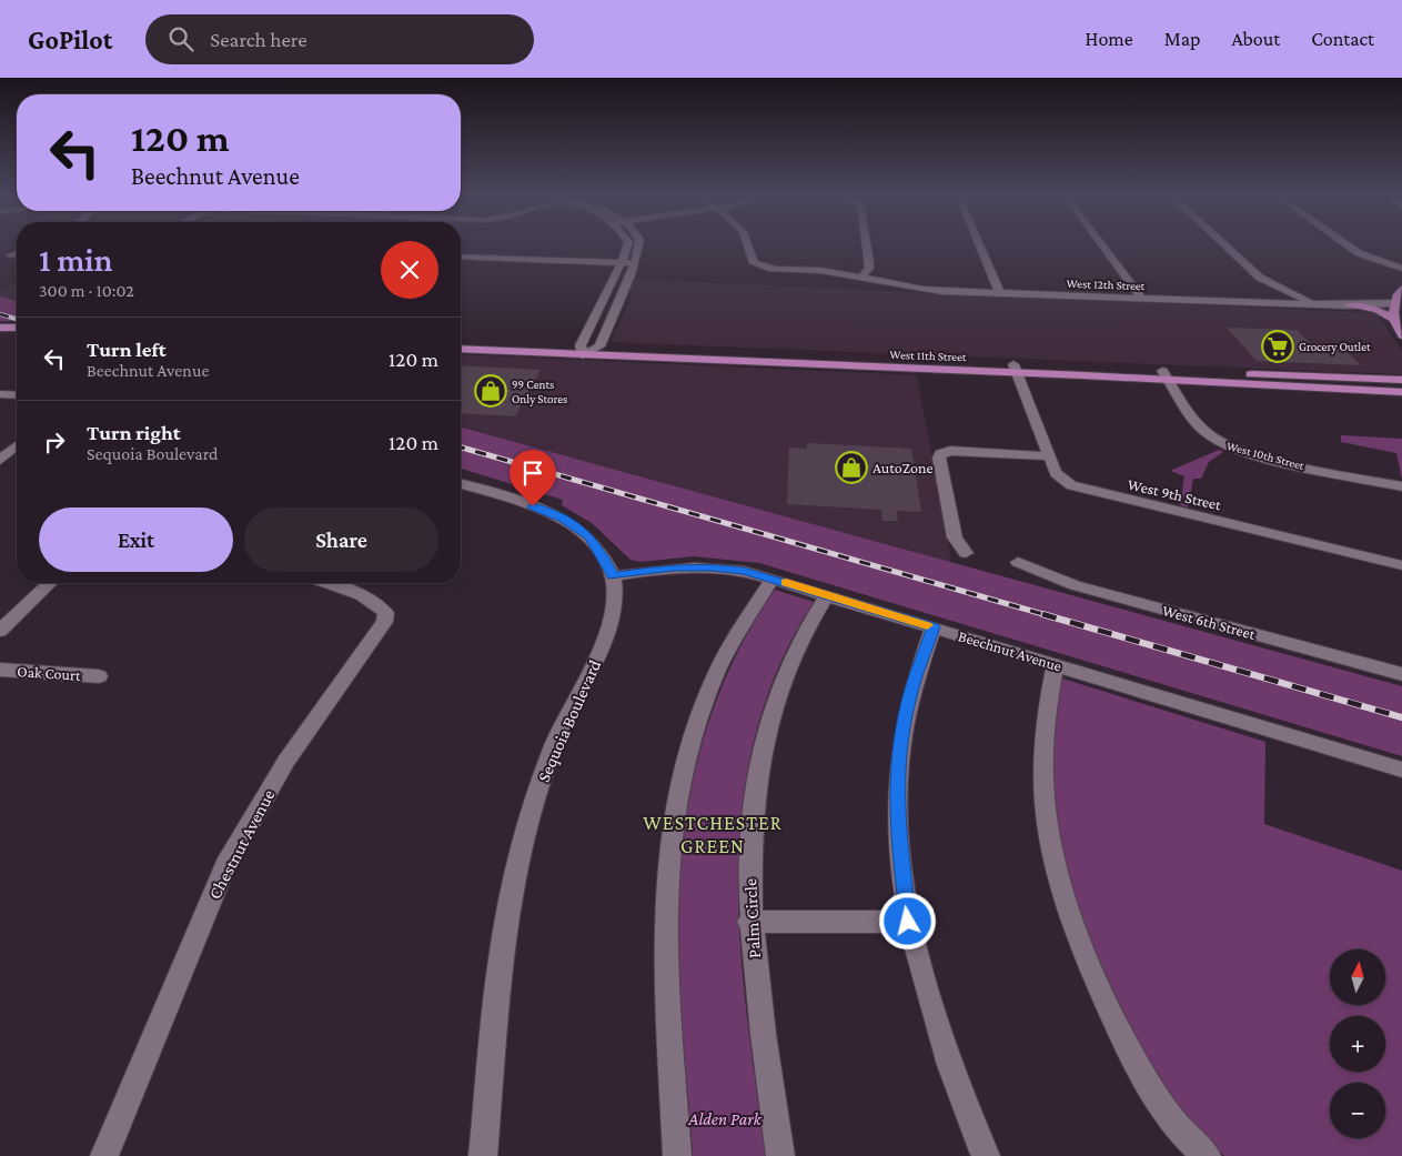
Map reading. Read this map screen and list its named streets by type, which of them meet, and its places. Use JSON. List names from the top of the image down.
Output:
{
  "streets": {
    "main road": ["West 11th Street"],
    "street": [
      "West 12th Street",
      "West 10th Street",
      "West 9th Street",
      "West 6th Street",
      "Beechnut Avenue",
      "Oak Court",
      "Sequoia Boulevard",
      "Chestnut Avenue",
      "Palm Circle"
    ]
  },
  "crossings": [
    ["West 11th Street", "West 10th Street"],
    ["West 11th Street", "West 9th Street"],
    ["Beechnut Avenue", "Sequoia Boulevard"],
    ["Beechnut Avenue", "Palm Circle"]
  ],
  "districts": ["WESTCHESTER GREEN"],
  "parks": ["Alden Park"],
  "places": {
    "supermarket": ["Grocery Outlet"],
    "shop": ["99 Cents Only Stores", "AutoZone"]
  },
  "north": "top",
  "page": {
    "header": "GoPilot",
    "search": "Search here",
    "nav": [
      "Home",
      "Map",
      "About",
      "Contact"
    ],
    "turn": ["120 m", "Beechnut Avenue"],
    "heading": ["1 min", "300 m · 10:02"],
    "list": [
      {
        "name": "Turn left",
        "note": "Beechnut Avenue",
        "value": "120 m"
      },
      {
        "name": "Turn right",
        "note": "Sequoia Boulevard",
        "value": "120 m"
      }
    ],
    "buttons": ["Exit", "Share"],
    "map_buttons": ["+", "−"]
  }
}
